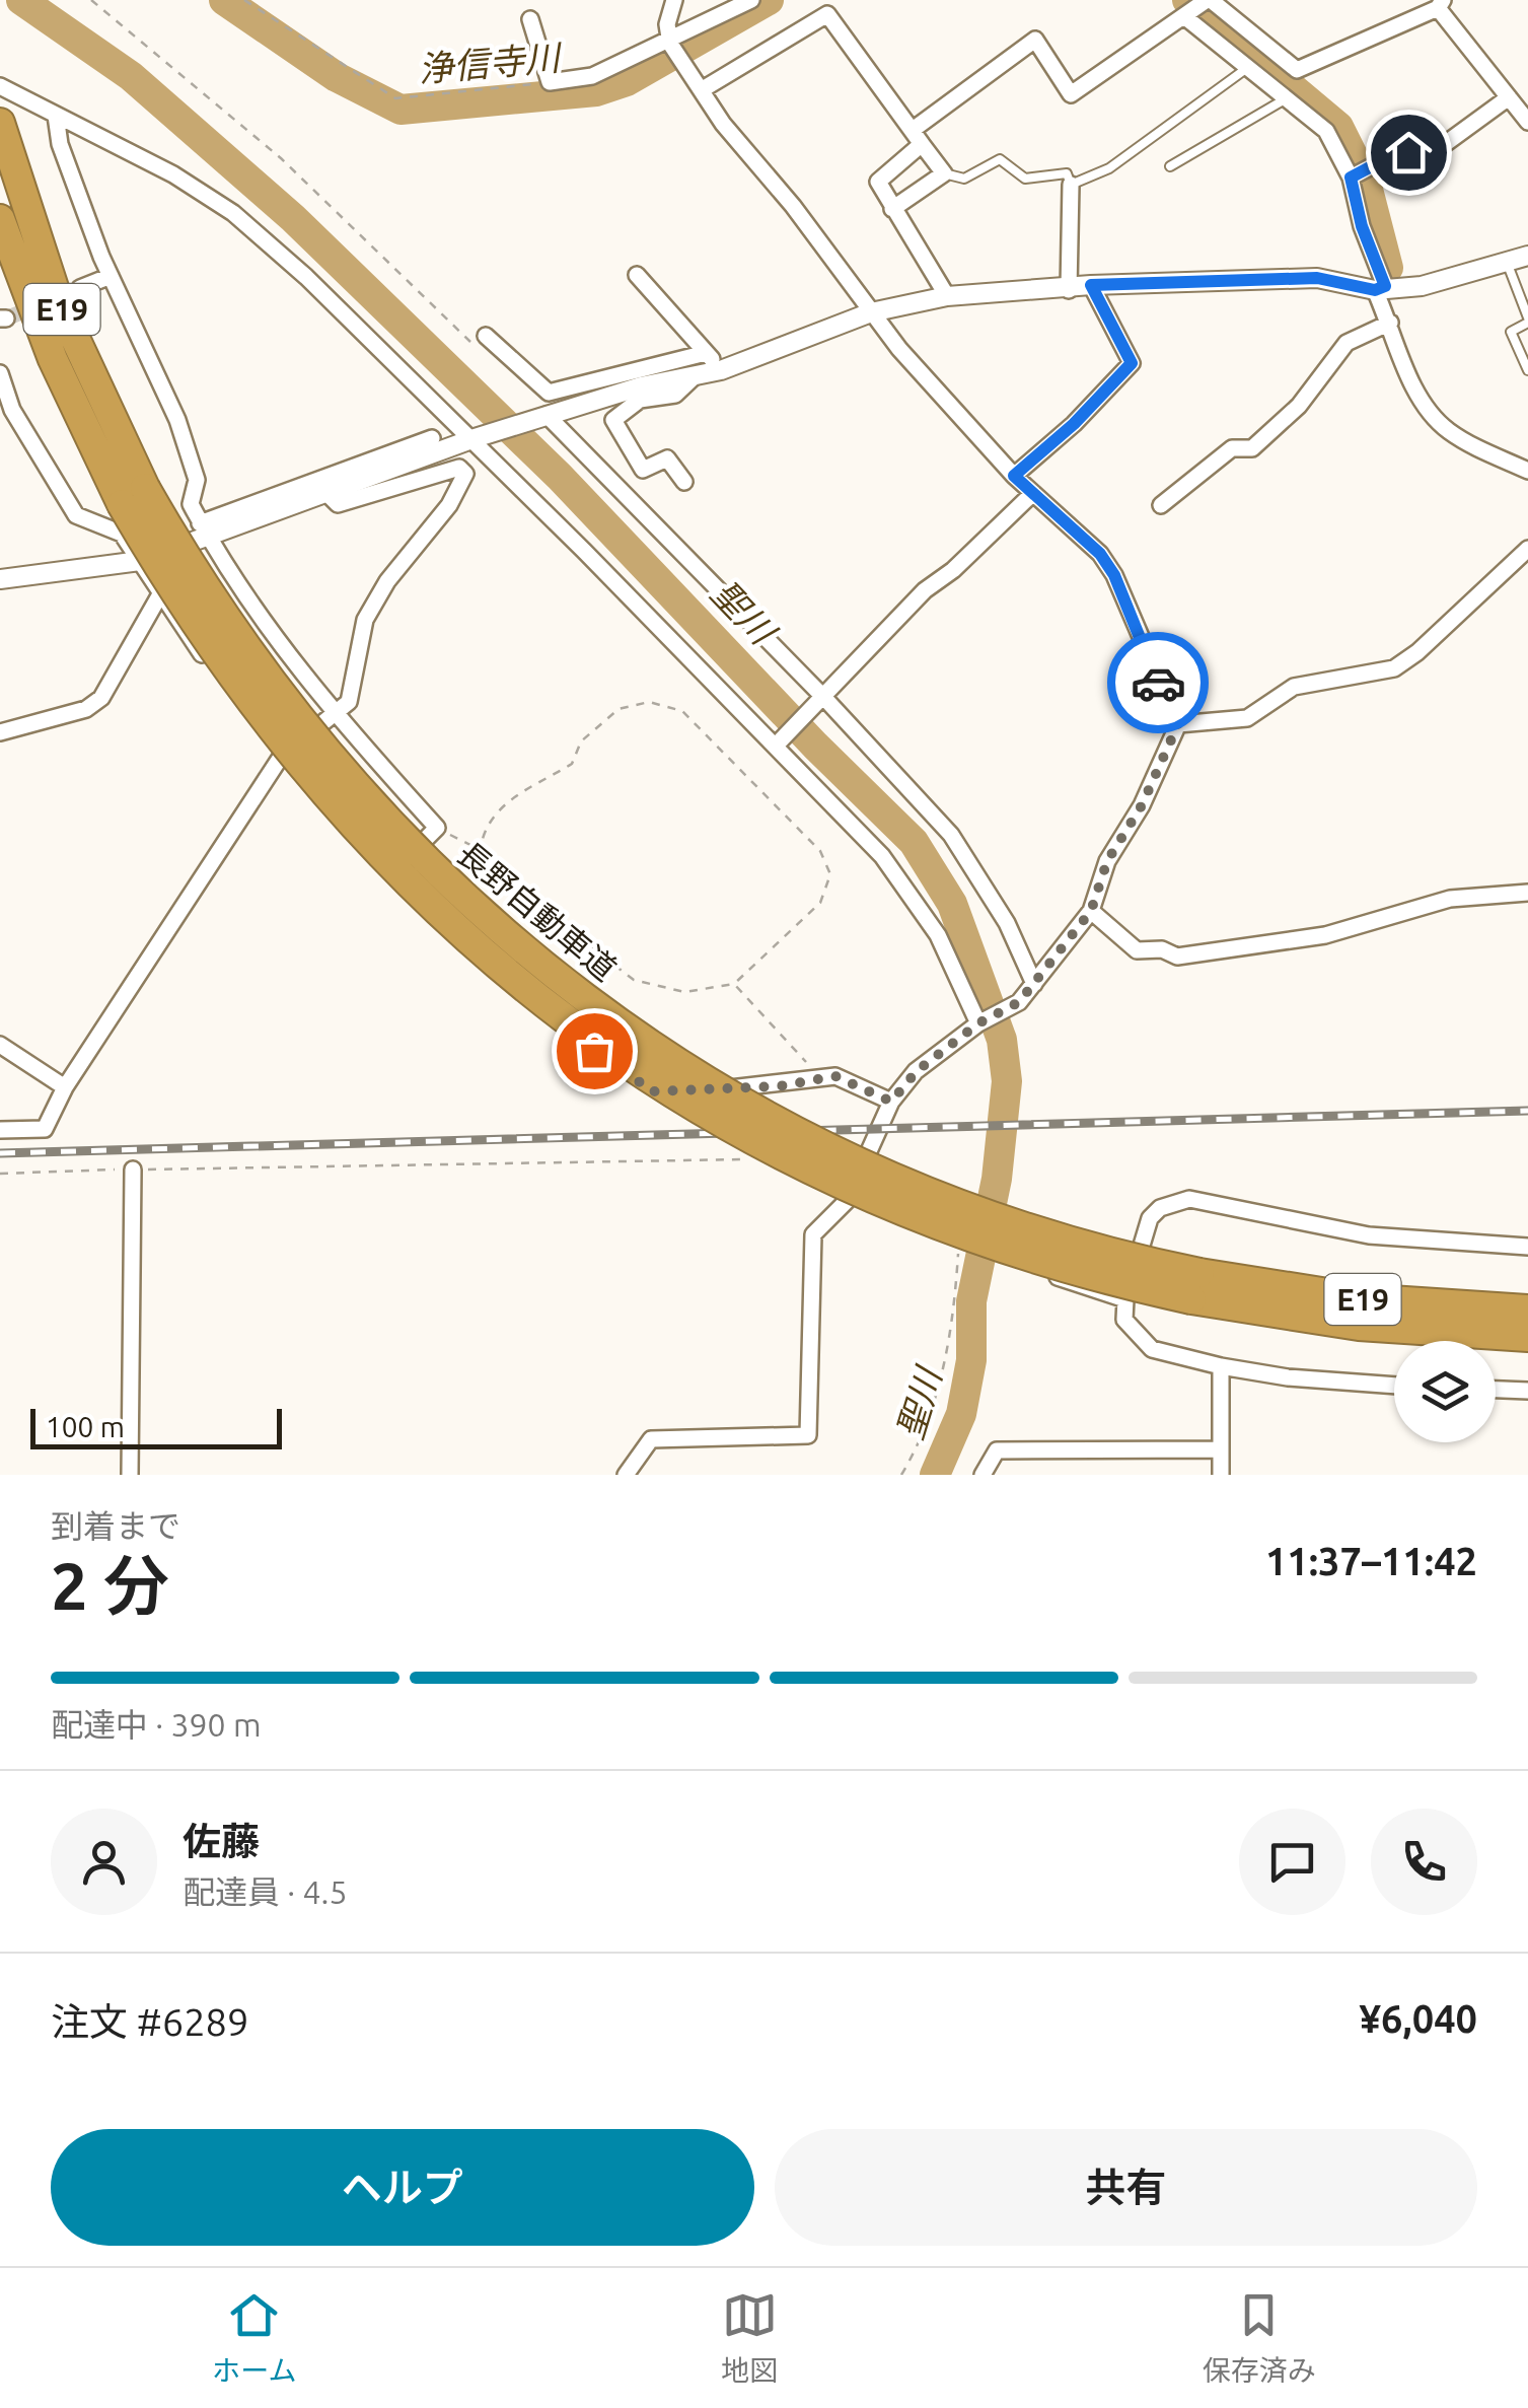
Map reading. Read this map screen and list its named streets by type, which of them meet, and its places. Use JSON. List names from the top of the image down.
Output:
{
  "streets": {
    "highway": ["E19", "長野自動車道"]
  },
  "water": ["浄信寺川", "聖川"],
  "scale_bar": "100 m",
  "page": {
    "scale": "100 m",
    "heading": ["2 分", "到着まで", "11:37–11:42"],
    "panel": [
      "佐藤",
      "配達員 · 4.5",
      "注文 #6289",
      "¥6,040"
    ],
    "bar": "配達中 · 390 m",
    "buttons": ["ヘルプ", "共有"],
    "tabs": ["ホーム", "地図", "保存済み"]
  }
}
